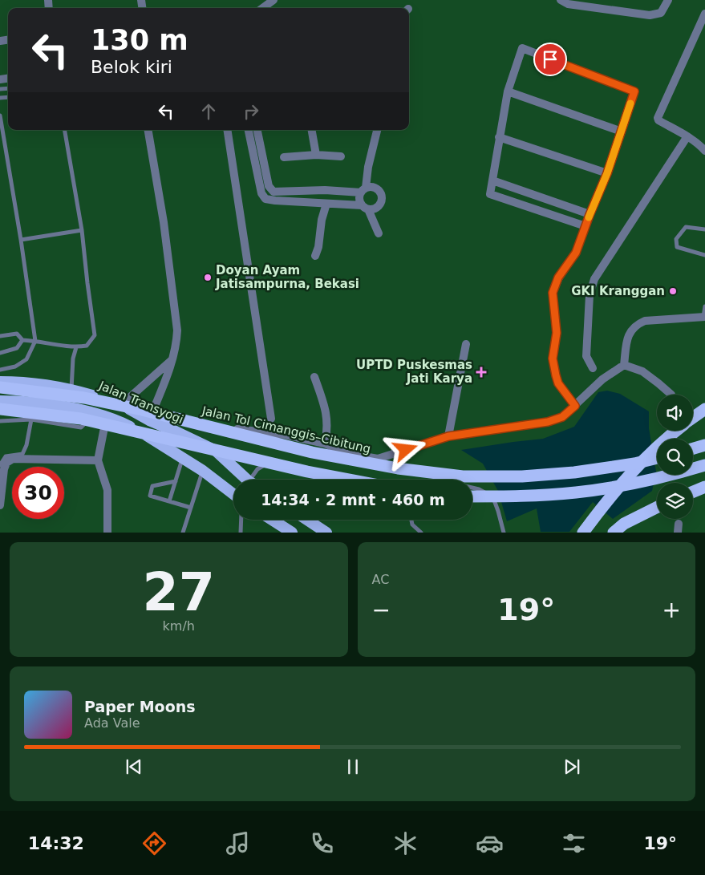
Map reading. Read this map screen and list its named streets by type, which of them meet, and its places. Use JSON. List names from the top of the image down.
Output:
{
  "streets": {
    "highway": ["Jalan Transyogi", "Jalan Tol Cimanggis–Cibitung"]
  },
  "places": {
    "other": ["Doyan Ayam Jatisampurna, Bekasi", "GKI Kranggan"],
    "health": ["UPTD Puskesmas Jati Karya"]
  },
  "page": {
    "turn": ["130 m", "Belok kiri"],
    "limit": "30",
    "trip": "14:34 · 2 mnt · 460 m",
    "tile": [
      ["27", "km/h"],
      "AC"
    ],
    "heat": ["−", "19°", "+"],
    "song": ["Paper Moons", "Ada Vale"],
    "tabs": ["14:32", "19°"]
  }
}
